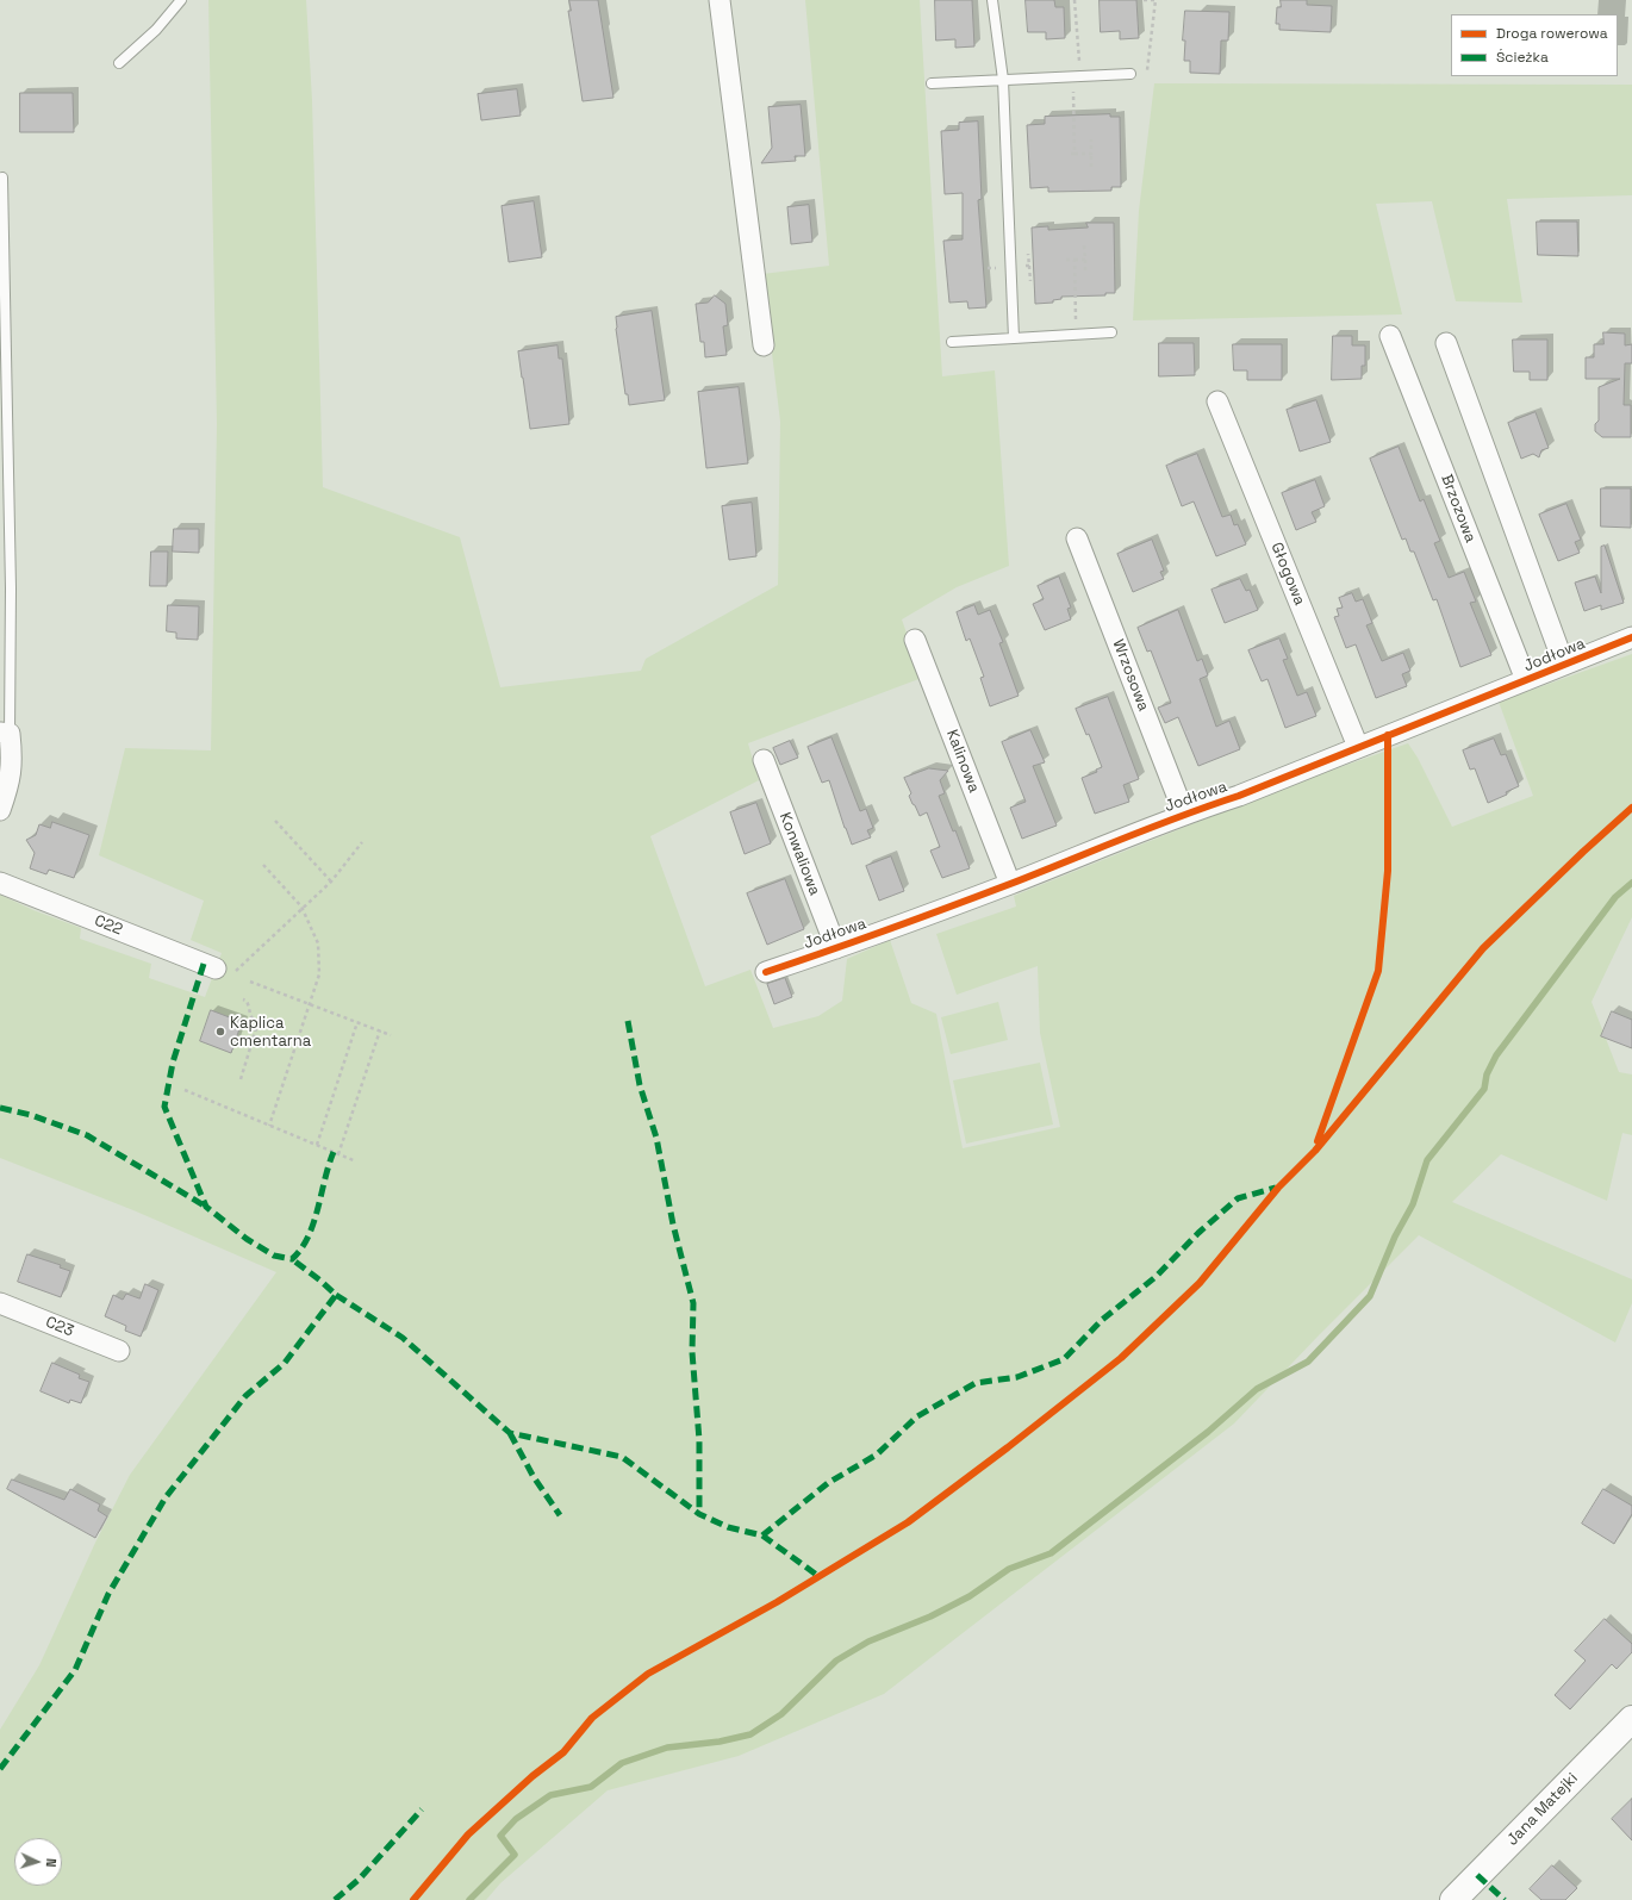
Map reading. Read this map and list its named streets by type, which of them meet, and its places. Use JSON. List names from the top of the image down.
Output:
{
  "streets": {
    "street": [
      "Brzozowa",
      "Głogowa",
      "Jodłowa",
      "Wrzosowa",
      "Kalinowa",
      "Konwaliowa",
      "C22",
      "C23",
      "Jana Matejki"
    ]
  },
  "crossings": [
    ["Brzozowa", "Jodłowa"],
    ["Głogowa", "Jodłowa"],
    ["Jodłowa", "Wrzosowa"],
    ["Jodłowa", "Kalinowa"],
    ["Jodłowa", "Konwaliowa"]
  ],
  "places": ["Kaplica cmentarna"],
  "legend": ["Droga rowerowa", "Ścieżka"],
  "north": "right"
}
